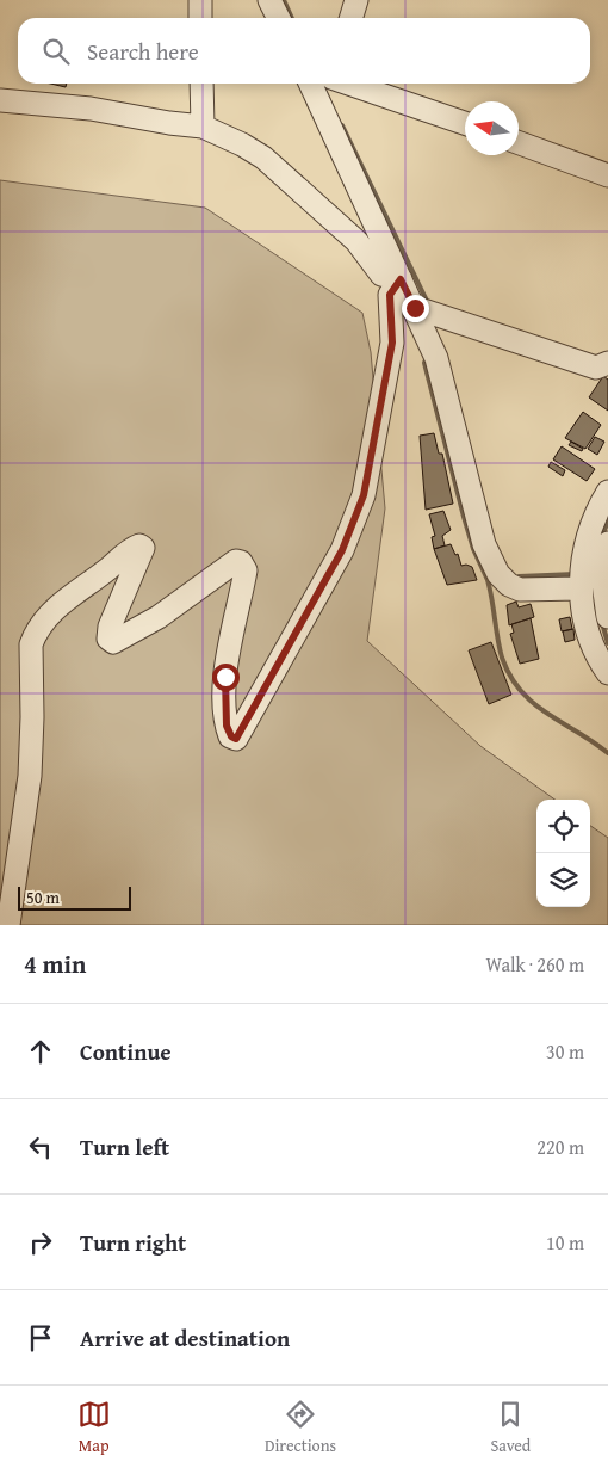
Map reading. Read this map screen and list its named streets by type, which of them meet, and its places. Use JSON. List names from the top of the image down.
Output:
{
  "scale_bar": "50 m",
  "north": "left",
  "page": {
    "search": "Search here",
    "scale": "50 m",
    "heading": ["4 min", "Walk · 260 m"],
    "list": [
      ["Continue", "30 m"],
      ["Turn left", "220 m"],
      ["Turn right", "10 m"],
      "Arrive at destination"
    ],
    "nav": ["Map", "Directions", "Saved"]
  }
}
